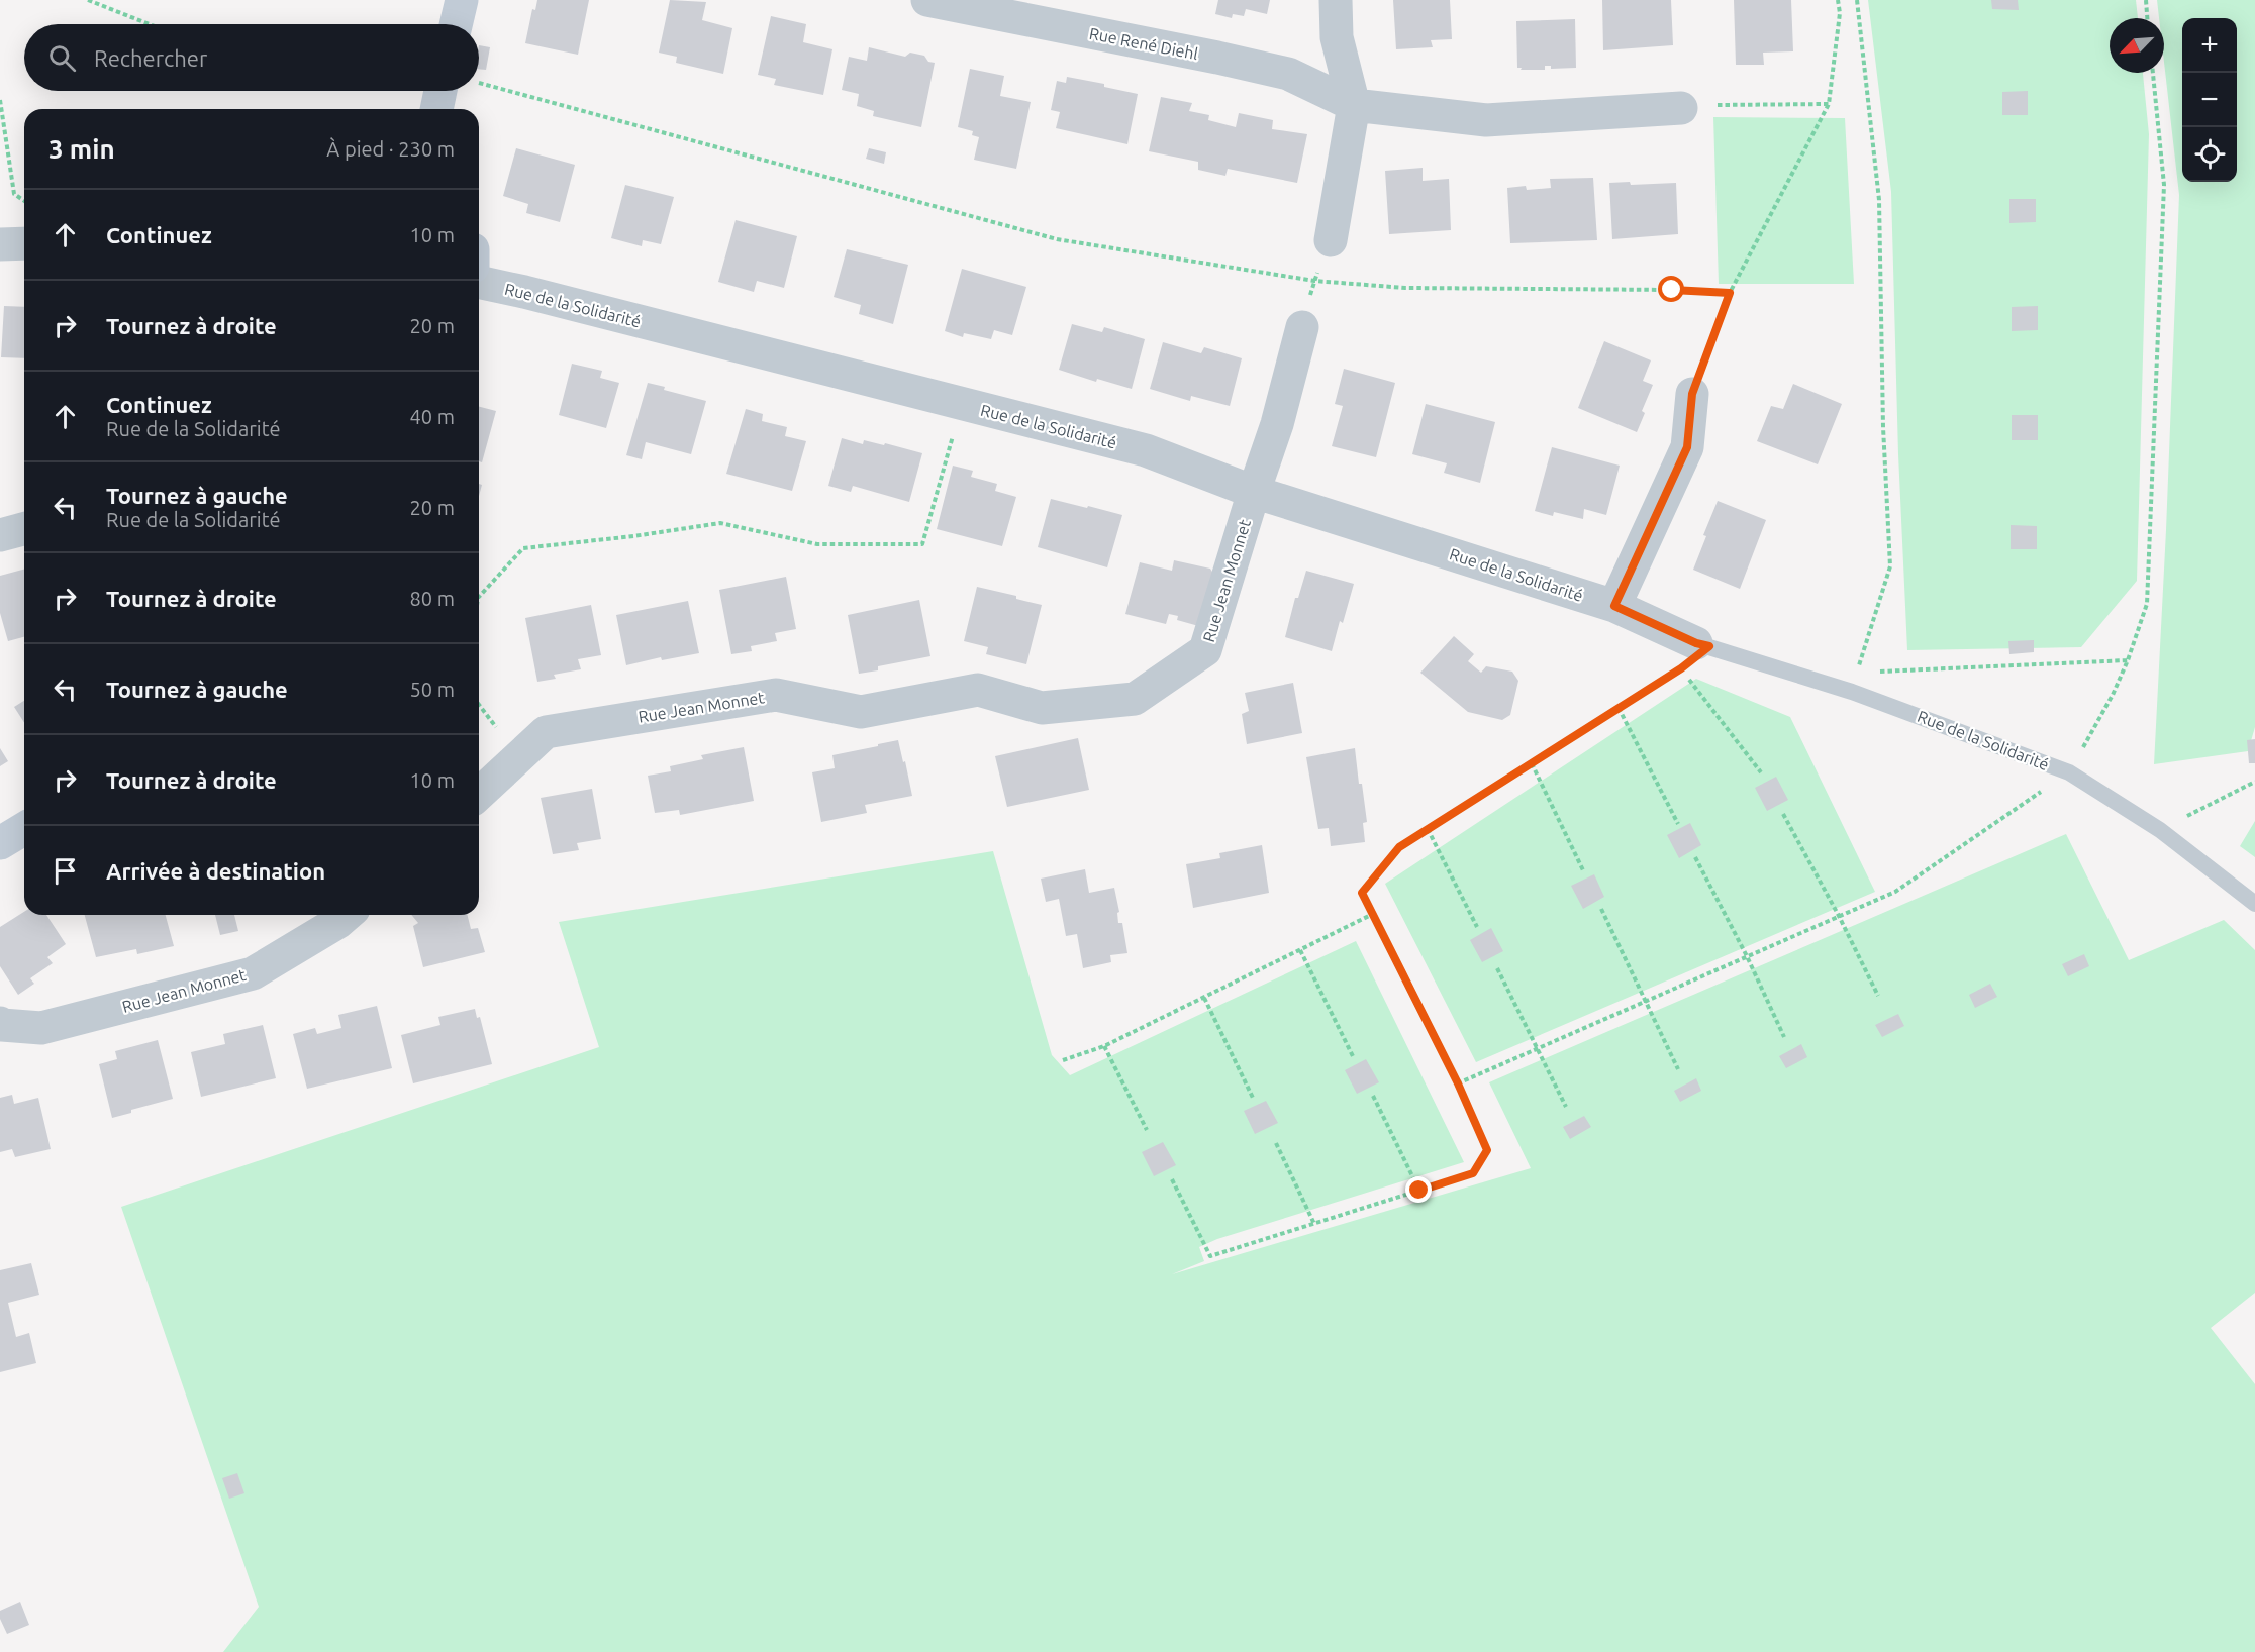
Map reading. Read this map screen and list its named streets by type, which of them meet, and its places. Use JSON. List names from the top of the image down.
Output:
{
  "streets": {
    "street": ["Rue René Diehl", "Rue de la Solidarité", "Rue Jean Monnet"]
  },
  "crossings": [
    ["Rue de la Solidarité", "Rue Jean Monnet"]
  ],
  "north": "bottom left",
  "page": {
    "map_buttons": ["+", "−"],
    "search": "Rechercher",
    "heading": ["3 min", "À pied · 230 m"],
    "list": [
      ["Continuez", "10 m"],
      ["Tournez à droite", "20 m"],
      ["Continuez", "Rue de la Solidarité", "40 m"],
      ["Tournez à gauche", "Rue de la Solidarité", "20 m"],
      ["Tournez à droite", "80 m"],
      ["Tournez à gauche", "50 m"],
      ["Tournez à droite", "10 m"],
      "Arrivée à destination"
    ]
  }
}
